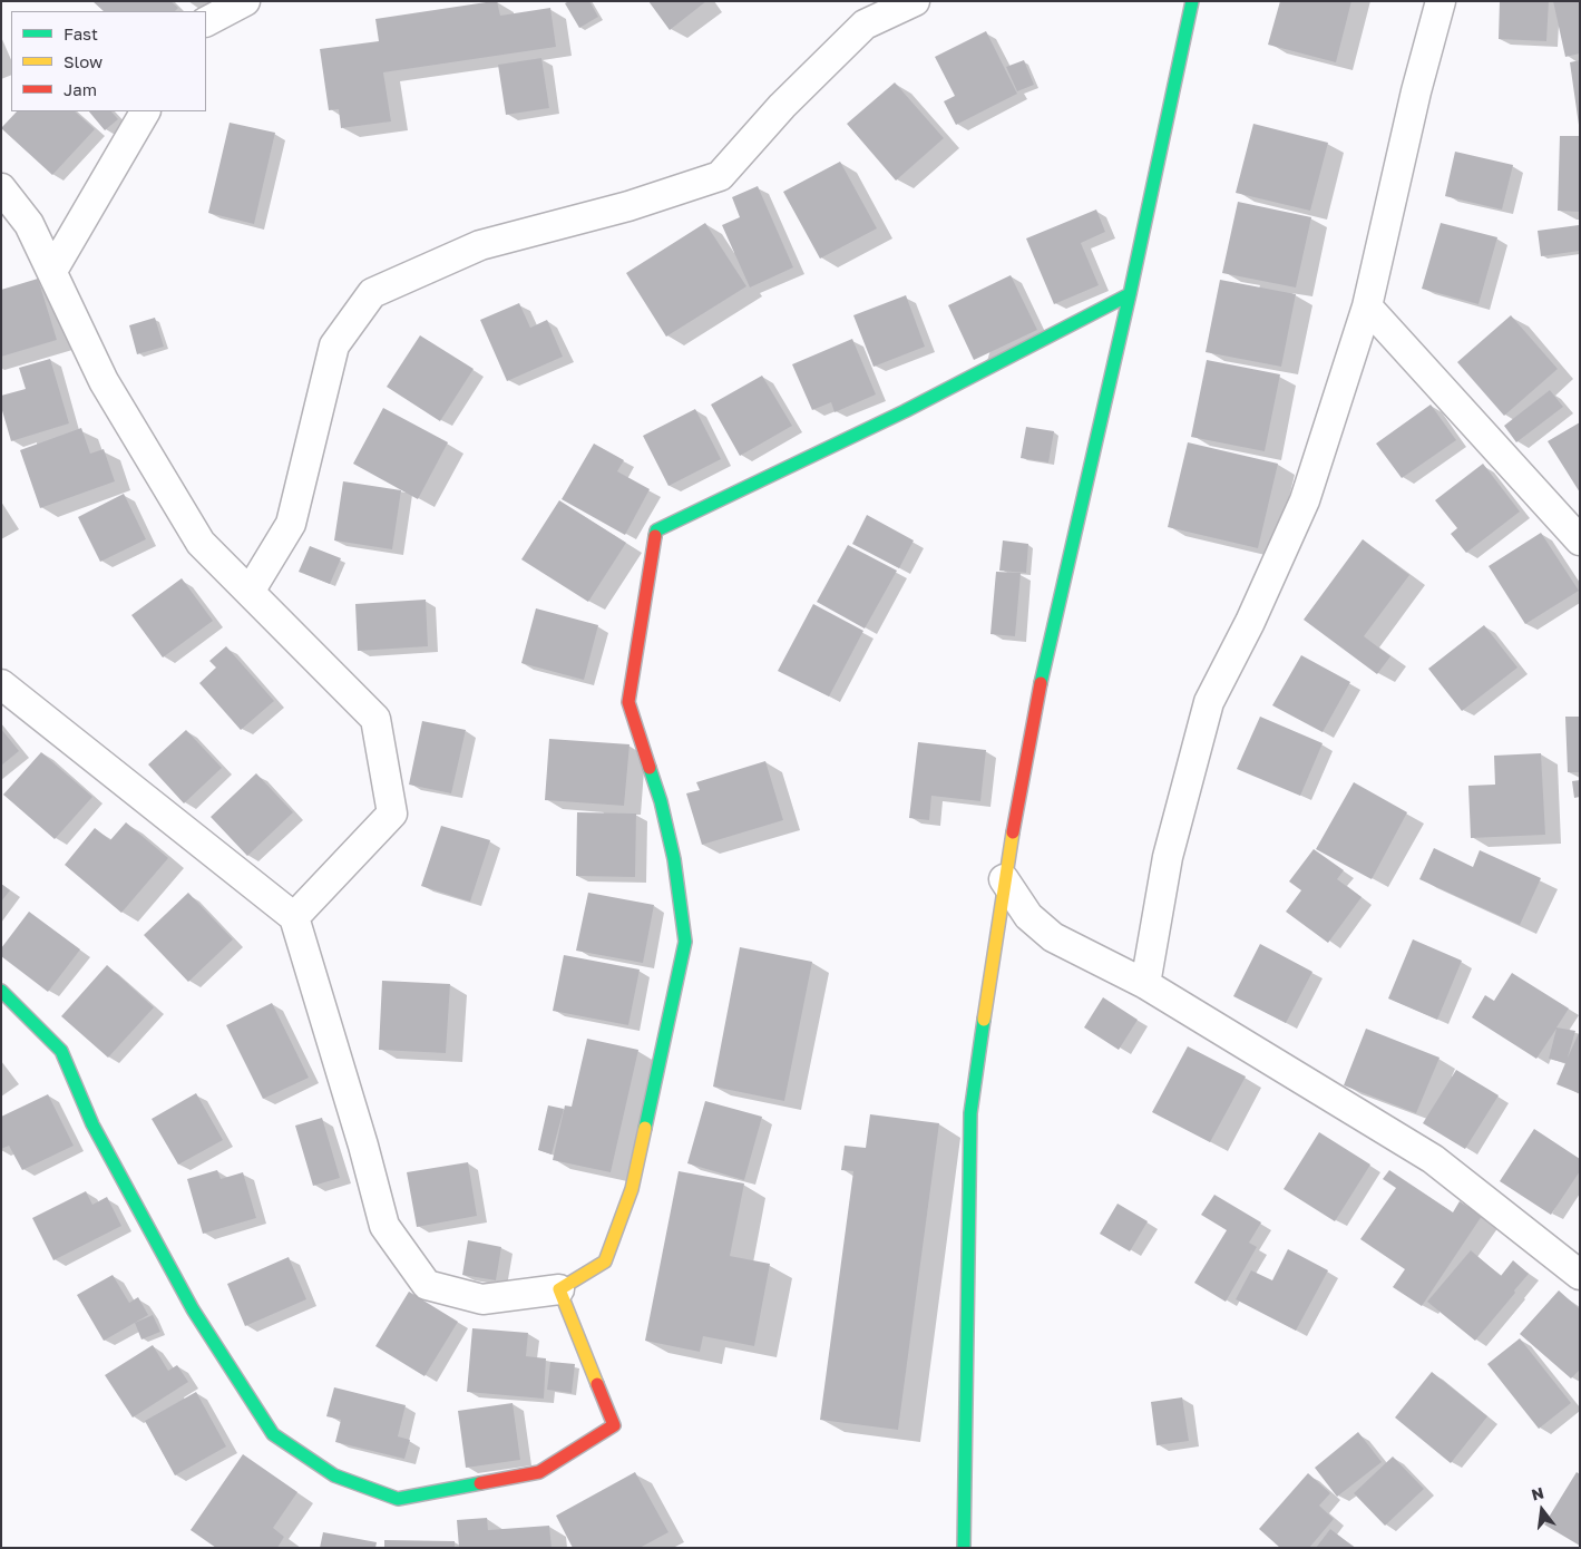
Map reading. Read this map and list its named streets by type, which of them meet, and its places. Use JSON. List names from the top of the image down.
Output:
{
  "legend": ["Fast", "Slow", "Jam"],
  "north": "top"
}
